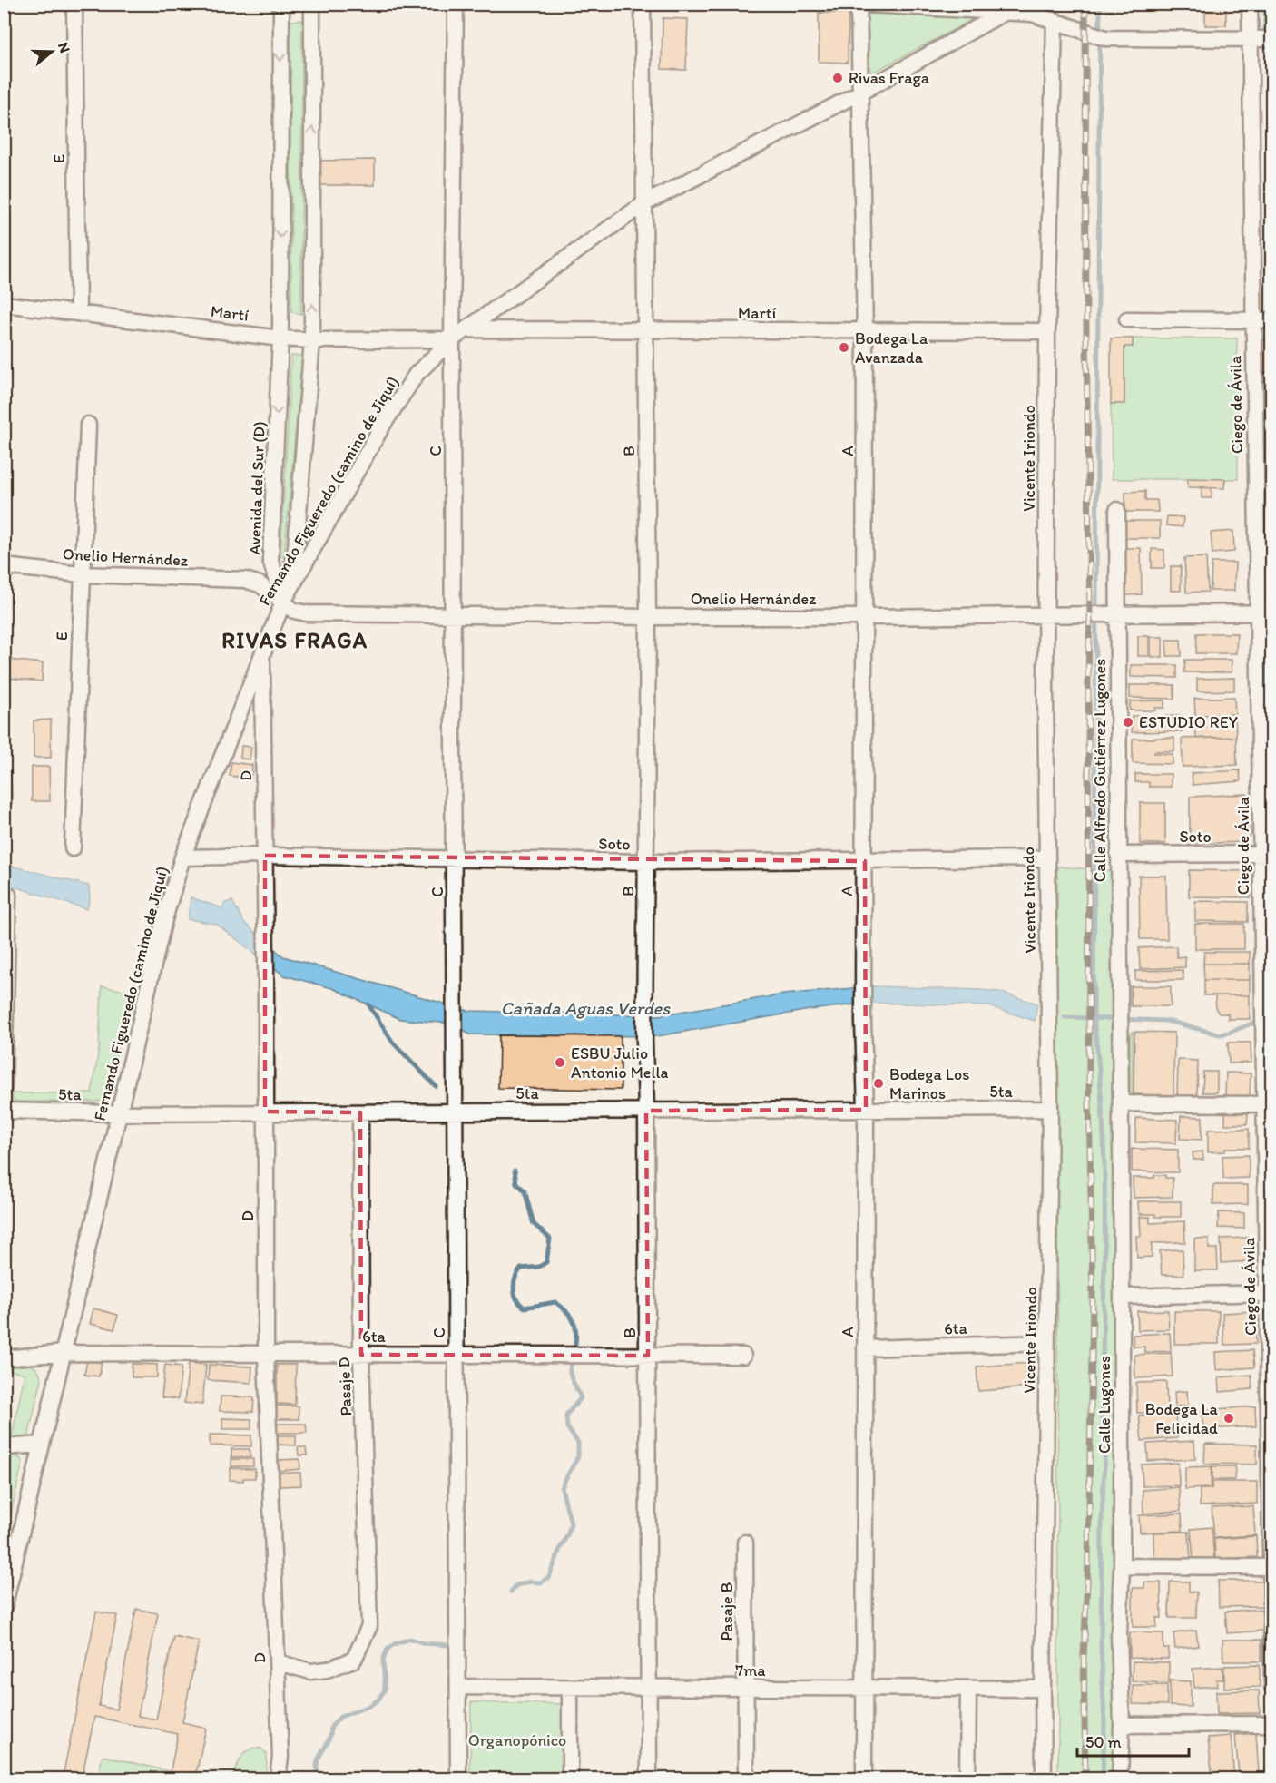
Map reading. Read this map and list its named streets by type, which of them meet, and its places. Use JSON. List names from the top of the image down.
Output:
{
  "streets": {
    "street": [
      "E",
      "Martí",
      "Ciego de Ávila",
      "C",
      "B",
      "A",
      "Vicente Iriondo",
      "Avenida del Sur (D)",
      "Fernando Figueredo (camino de Jiquí)",
      "Onelio Hernández",
      "Calle Alfredo Gutiérrez Lugones",
      "D",
      "Soto",
      "5ta",
      "6ta",
      "Pasaje D",
      "Calle Lugones",
      "Pasaje B",
      "7ma"
    ]
  },
  "crossings": [
    ["E", "Martí"],
    ["E", "Onelio Hernández"],
    ["Martí", "C"],
    ["Martí", "B"],
    ["Martí", "A"],
    ["Martí", "Vicente Iriondo"],
    ["Martí", "Avenida del Sur (D)"],
    ["Martí", "Fernando Figueredo (camino de Jiquí)"],
    ["Ciego de Ávila", "Onelio Hernández"],
    ["Ciego de Ávila", "Soto"],
    ["C", "Fernando Figueredo (camino de Jiquí)"],
    ["C", "Onelio Hernández"],
    ["C", "Soto"],
    ["C", "5ta"],
    ["C", "6ta"],
    ["C", "7ma"],
    ["B", "Fernando Figueredo (camino de Jiquí)"],
    ["B", "Onelio Hernández"],
    ["B", "Soto"],
    ["B", "5ta"],
    ["B", "6ta"],
    ["B", "7ma"],
    ["A", "Fernando Figueredo (camino de Jiquí)"],
    ["A", "Onelio Hernández"],
    ["A", "Soto"],
    ["A", "5ta"],
    ["A", "6ta"],
    ["A", "7ma"],
    ["Vicente Iriondo", "Onelio Hernández"],
    ["Vicente Iriondo", "Soto"],
    ["Vicente Iriondo", "5ta"],
    ["Vicente Iriondo", "6ta"],
    ["Vicente Iriondo", "7ma"],
    ["Avenida del Sur (D)", "Fernando Figueredo (camino de Jiquí)"],
    ["Avenida del Sur (D)", "Onelio Hernández"],
    ["Fernando Figueredo (camino de Jiquí)", "Onelio Hernández"],
    ["Fernando Figueredo (camino de Jiquí)", "D"],
    ["Fernando Figueredo (camino de Jiquí)", "Soto"],
    ["Fernando Figueredo (camino de Jiquí)", "5ta"],
    ["Fernando Figueredo (camino de Jiquí)", "6ta"],
    ["Onelio Hernández", "Calle Alfredo Gutiérrez Lugones"],
    ["Calle Alfredo Gutiérrez Lugones", "Soto"],
    ["Calle Alfredo Gutiérrez Lugones", "Calle Lugones"],
    ["D", "Soto"],
    ["D", "5ta"],
    ["D", "6ta"],
    ["D", "Pasaje D"],
    ["5ta", "Pasaje D"],
    ["6ta", "Pasaje D"],
    ["Pasaje B", "7ma"]
  ],
  "districts": ["RIVAS FRAGA"],
  "water": ["Cañada Aguas Verdes"],
  "parks": ["Organopónico"],
  "places": [
    "Rivas Fraga",
    "Bodega La Avanzada",
    "ESTUDIO REY",
    "ESBU Julio Antonio Mella",
    "Bodega Los Marinos",
    "Bodega La Felicidad"
  ],
  "scale_bar": "50 m",
  "north": "right"
}
